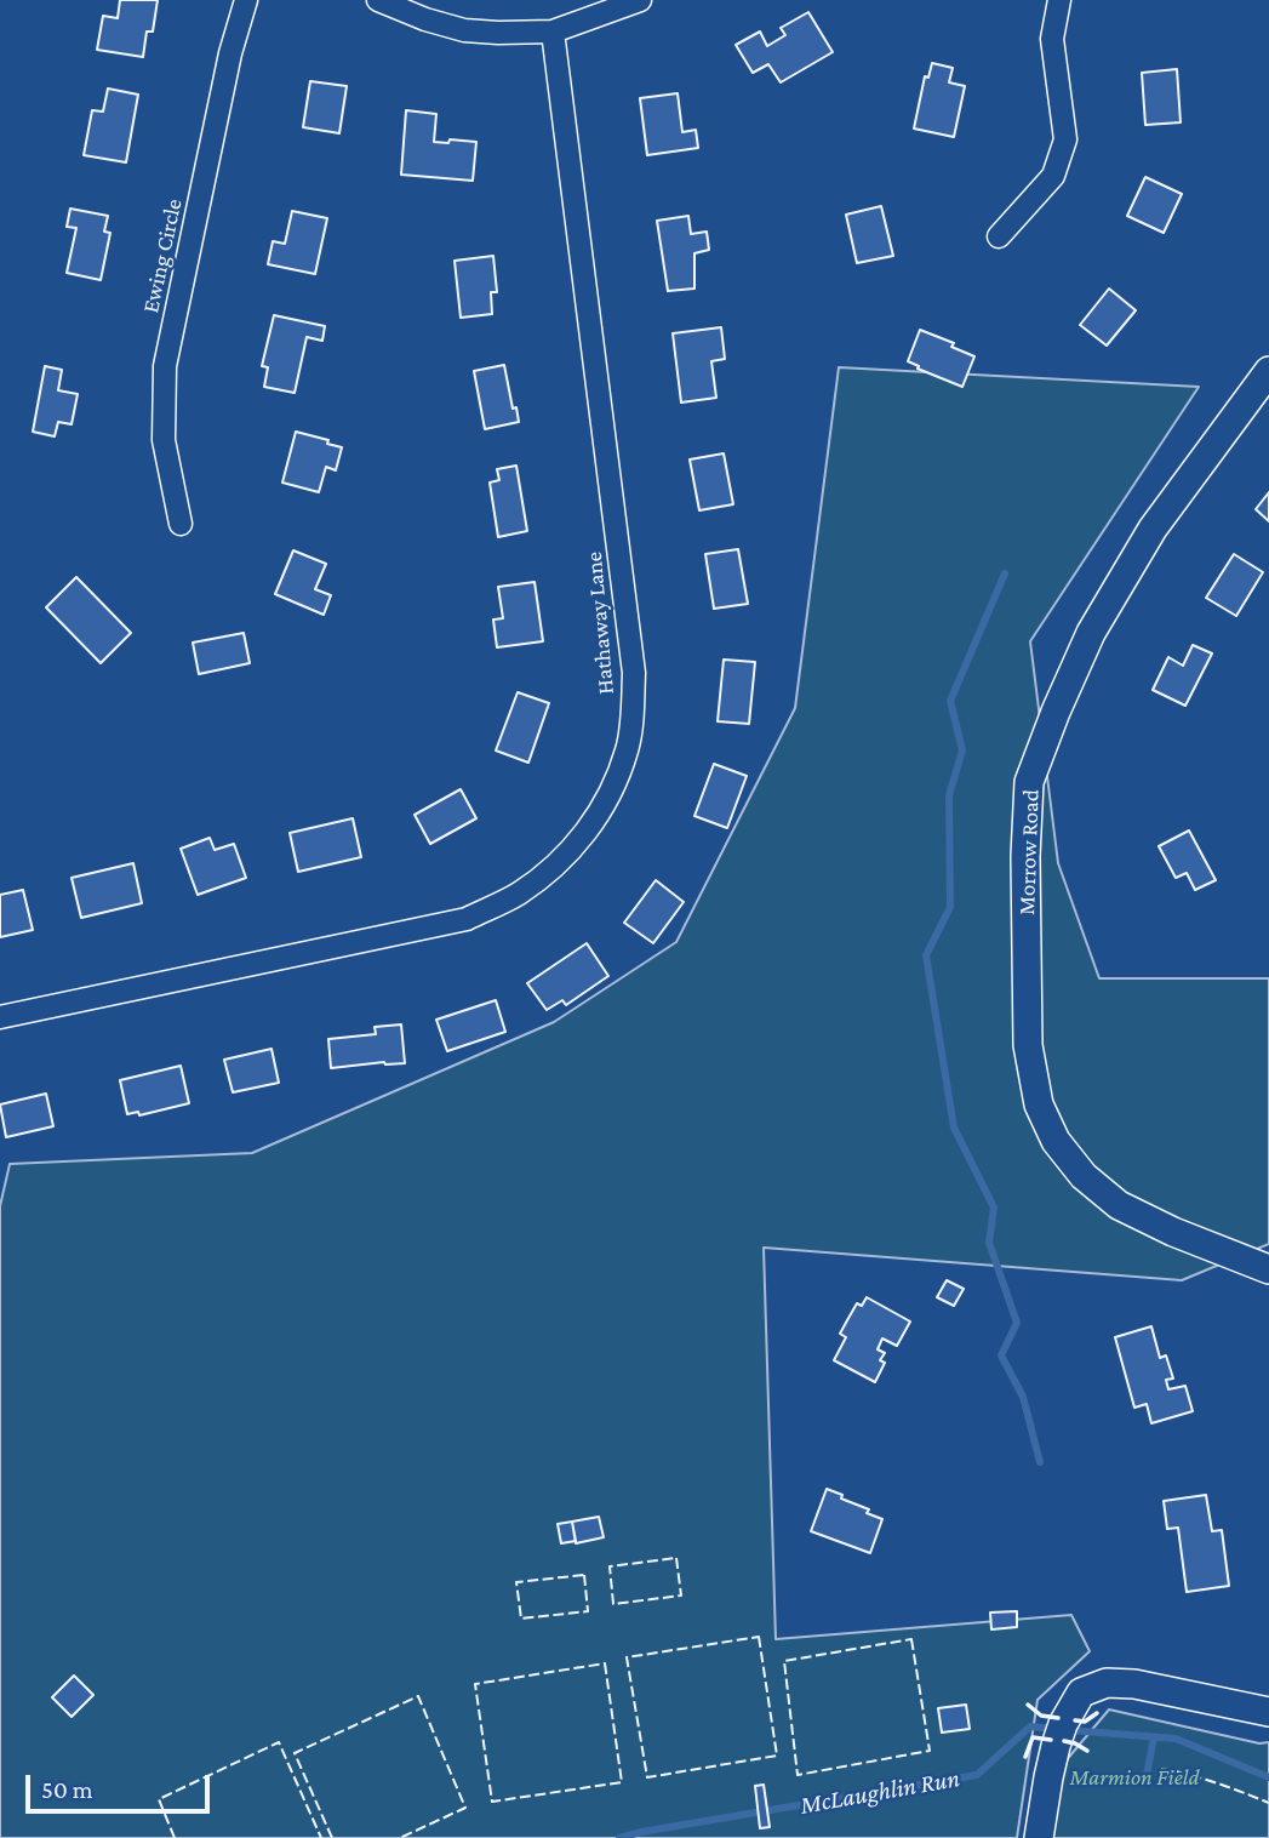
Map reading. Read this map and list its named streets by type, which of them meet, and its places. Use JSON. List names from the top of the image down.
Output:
{
  "streets": {
    "street": ["Ewing Circle", "Hathaway Lane", "Morrow Road"]
  },
  "water": ["McLaughlin Run"],
  "parks": ["Marmion Field"],
  "scale_bar": "50 m"
}
